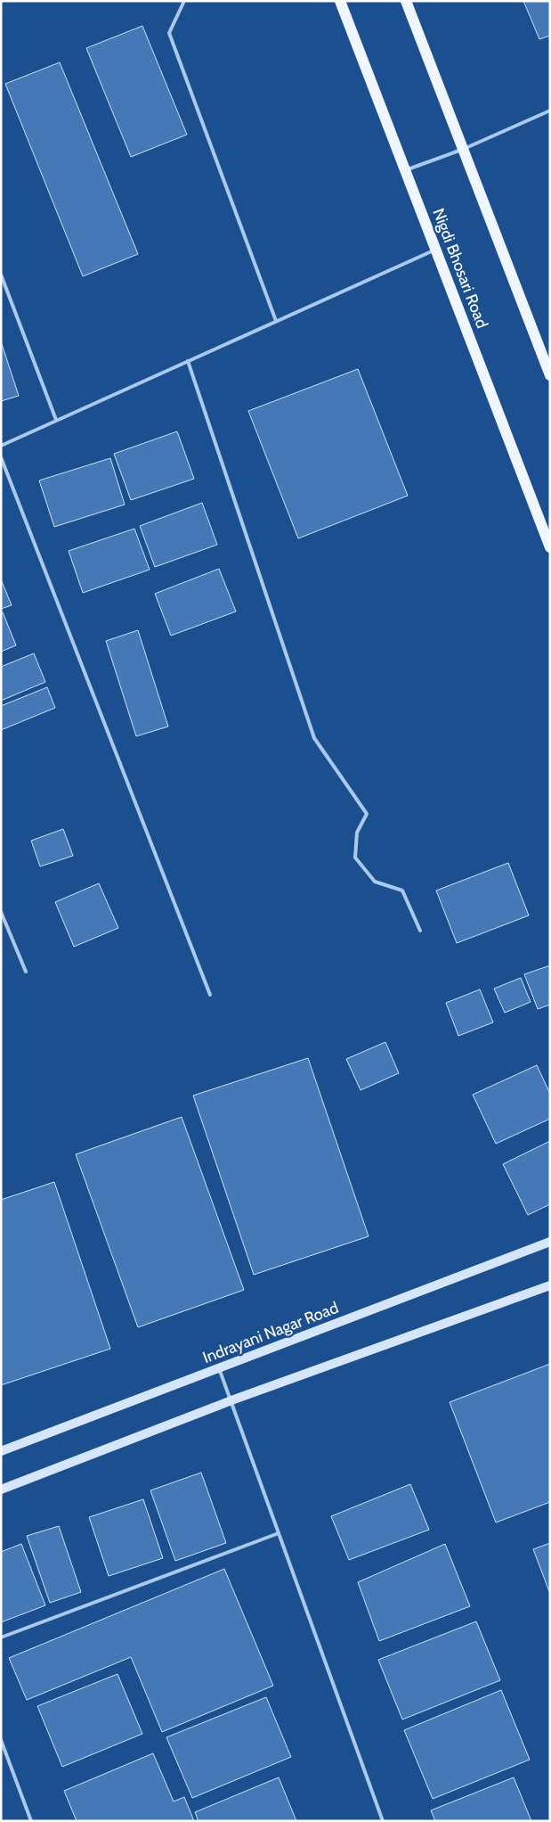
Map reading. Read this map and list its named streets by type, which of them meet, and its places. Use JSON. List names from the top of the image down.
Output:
{
  "streets": {
    "main road": ["Nigdi Bhosari Road", "Indrayani Nagar Road"]
  }
}
